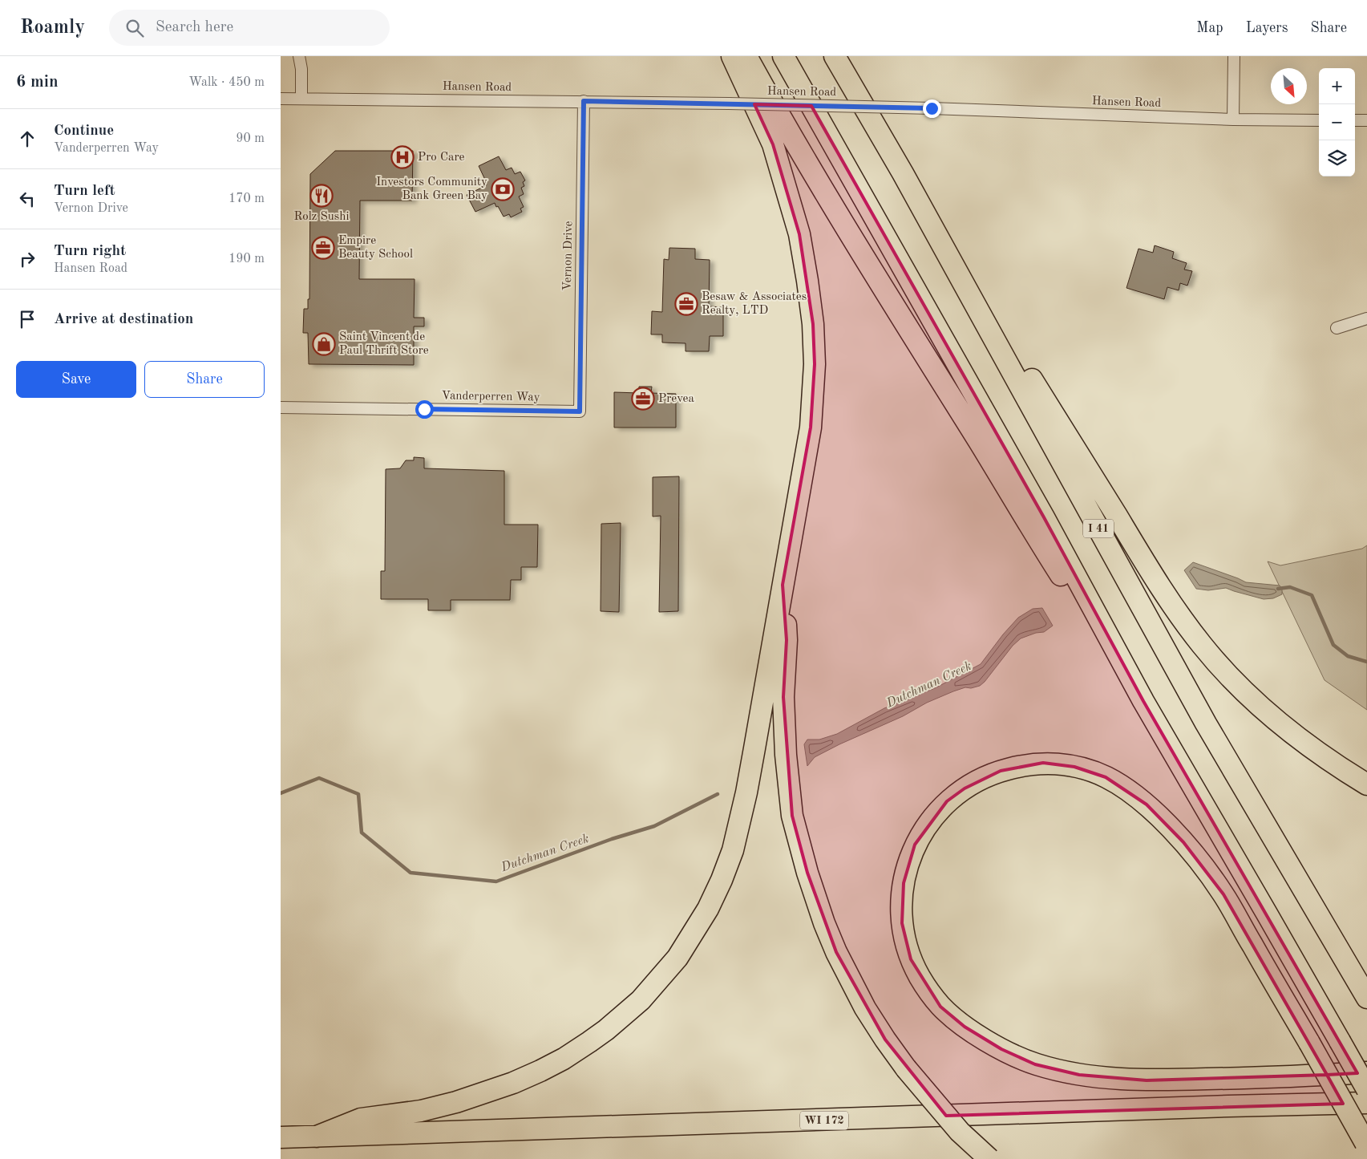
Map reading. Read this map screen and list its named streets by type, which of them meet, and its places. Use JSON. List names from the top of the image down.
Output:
{
  "streets": {
    "highway": ["I 41", "WI 172"],
    "street": ["Hansen Road", "Vernon Drive", "Vanderperren Way"]
  },
  "crossings": [
    ["Hansen Road", "Vernon Drive"],
    ["Vernon Drive", "Vanderperren Way"]
  ],
  "water": ["Dutchman Creek"],
  "places": {
    "hospital": ["Pro Care"],
    "bank": ["Investors Community Bank Green Bay"],
    "restaurant": ["Rolz Sushi"],
    "office": ["Empire Beauty School", "Besaw & Associates Realty, LTD", "Prevea"],
    "shop": ["Saint Vincent de Paul Thrift Store"]
  },
  "north": "bottom right",
  "page": {
    "header": "Roamly",
    "search": "Search here",
    "nav": ["Map", "Layers", "Share"],
    "heading": ["6 min", "Walk · 450 m"],
    "map_buttons": ["+", "−"],
    "list": [
      ["Continue", "Vanderperren Way", "90 m"],
      ["Turn left", "Vernon Drive", "170 m"],
      ["Turn right", "Hansen Road", "190 m"],
      "Arrive at destination"
    ],
    "buttons": ["Save", "Share"]
  }
}
